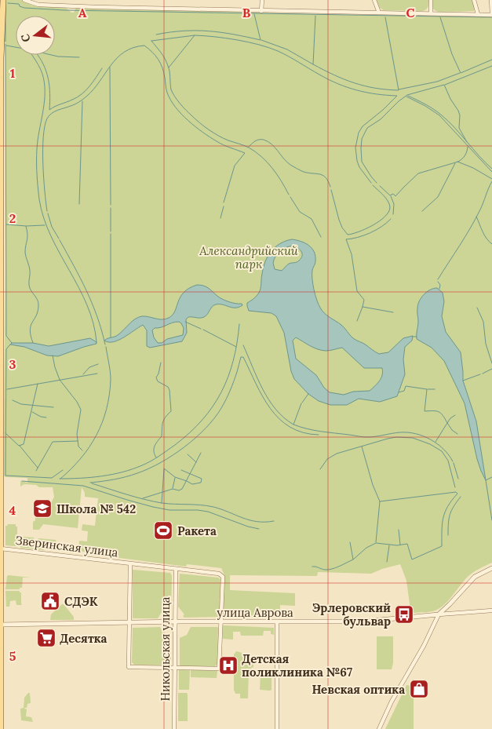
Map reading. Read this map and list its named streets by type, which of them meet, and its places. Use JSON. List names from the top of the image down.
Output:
{
  "streets": {
    "street": ["Зверинская улица", "улица Аврова", "Никольская улица"]
  },
  "crossings": [
    ["Зверинская улица", "улица Аврова"],
    ["Зверинская улица", "Никольская улица"],
    ["улица Аврова", "Никольская улица"]
  ],
  "parks": ["Александрийский парк"],
  "places": {
    "school or university": ["Школа № 542"],
    "sports": ["Ракета"],
    "public building": ["СДЭК"],
    "bus stop": ["Эрлеровский бульвар"],
    "supermarket": ["Десятка"],
    "hospital": ["Детская поликлиника №67"],
    "shop": ["Невская оптика"]
  },
  "north": "left",
  "grid": {
    "columns": ["A", "B", "C"],
    "rows": [
      "1",
      "2",
      "3",
      "4",
      "5"
    ]
  }
}
